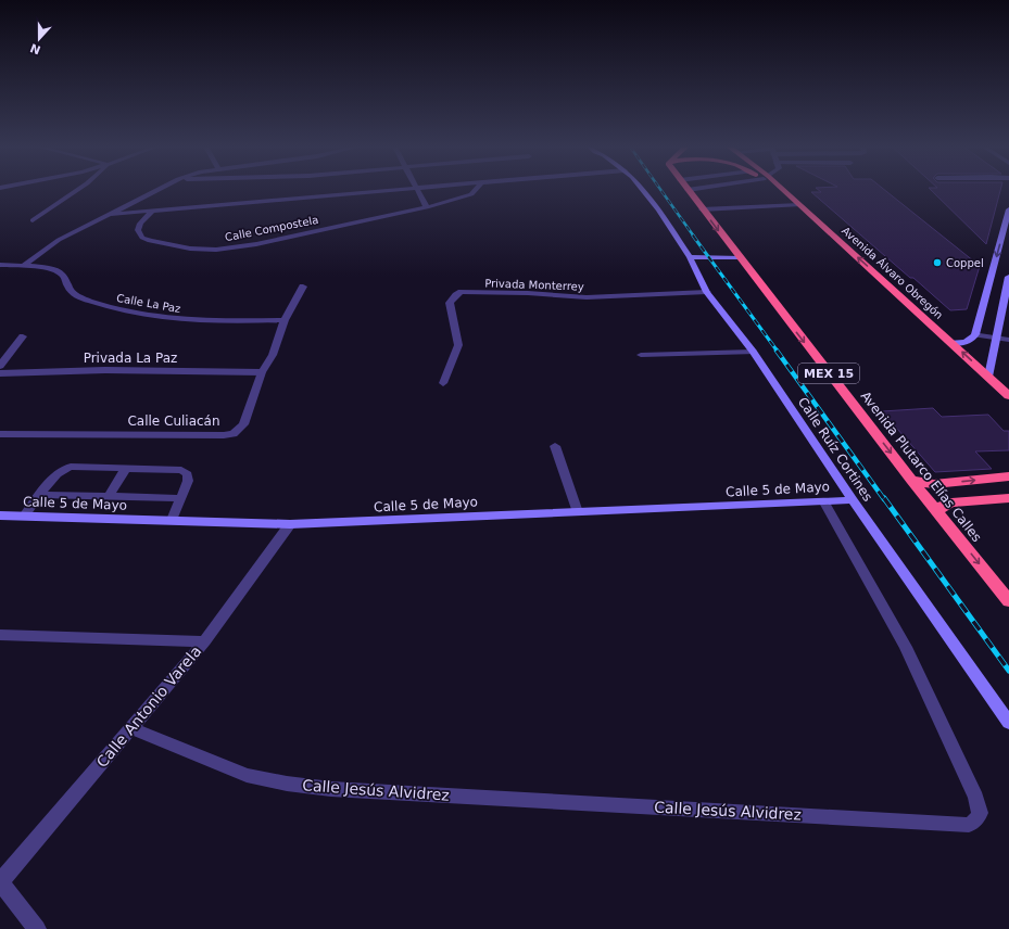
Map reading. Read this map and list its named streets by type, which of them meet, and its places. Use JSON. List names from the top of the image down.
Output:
{
  "streets": {
    "highway": ["Avenida Álvaro Obregón", "MEX 15", "Avenida Plutarco Elías Calles"],
    "street": [
      "Calle Compostela",
      "Privada Monterrey",
      "Calle La Paz",
      "Privada La Paz",
      "Calle Culiacán",
      "Calle Ruíz Cortines",
      "Calle 5 de Mayo",
      "Calle Antonio Varela",
      "Calle Jesús Alvidrez"
    ]
  },
  "crossings": [
    ["Privada Monterrey", "Calle Ruíz Cortines"],
    ["Calle La Paz", "Calle Culiacán"],
    ["Privada La Paz", "Calle Culiacán"],
    ["Calle Ruíz Cortines", "Calle 5 de Mayo"],
    ["Calle 5 de Mayo", "Calle Antonio Varela"],
    ["Calle 5 de Mayo", "Calle Jesús Alvidrez"],
    ["Calle Antonio Varela", "Calle Jesús Alvidrez"]
  ],
  "one_way": ["Avenida Álvaro Obregón", "Avenida Plutarco Elías Calles"],
  "places": ["Coppel"],
  "north": "bottom"
}
